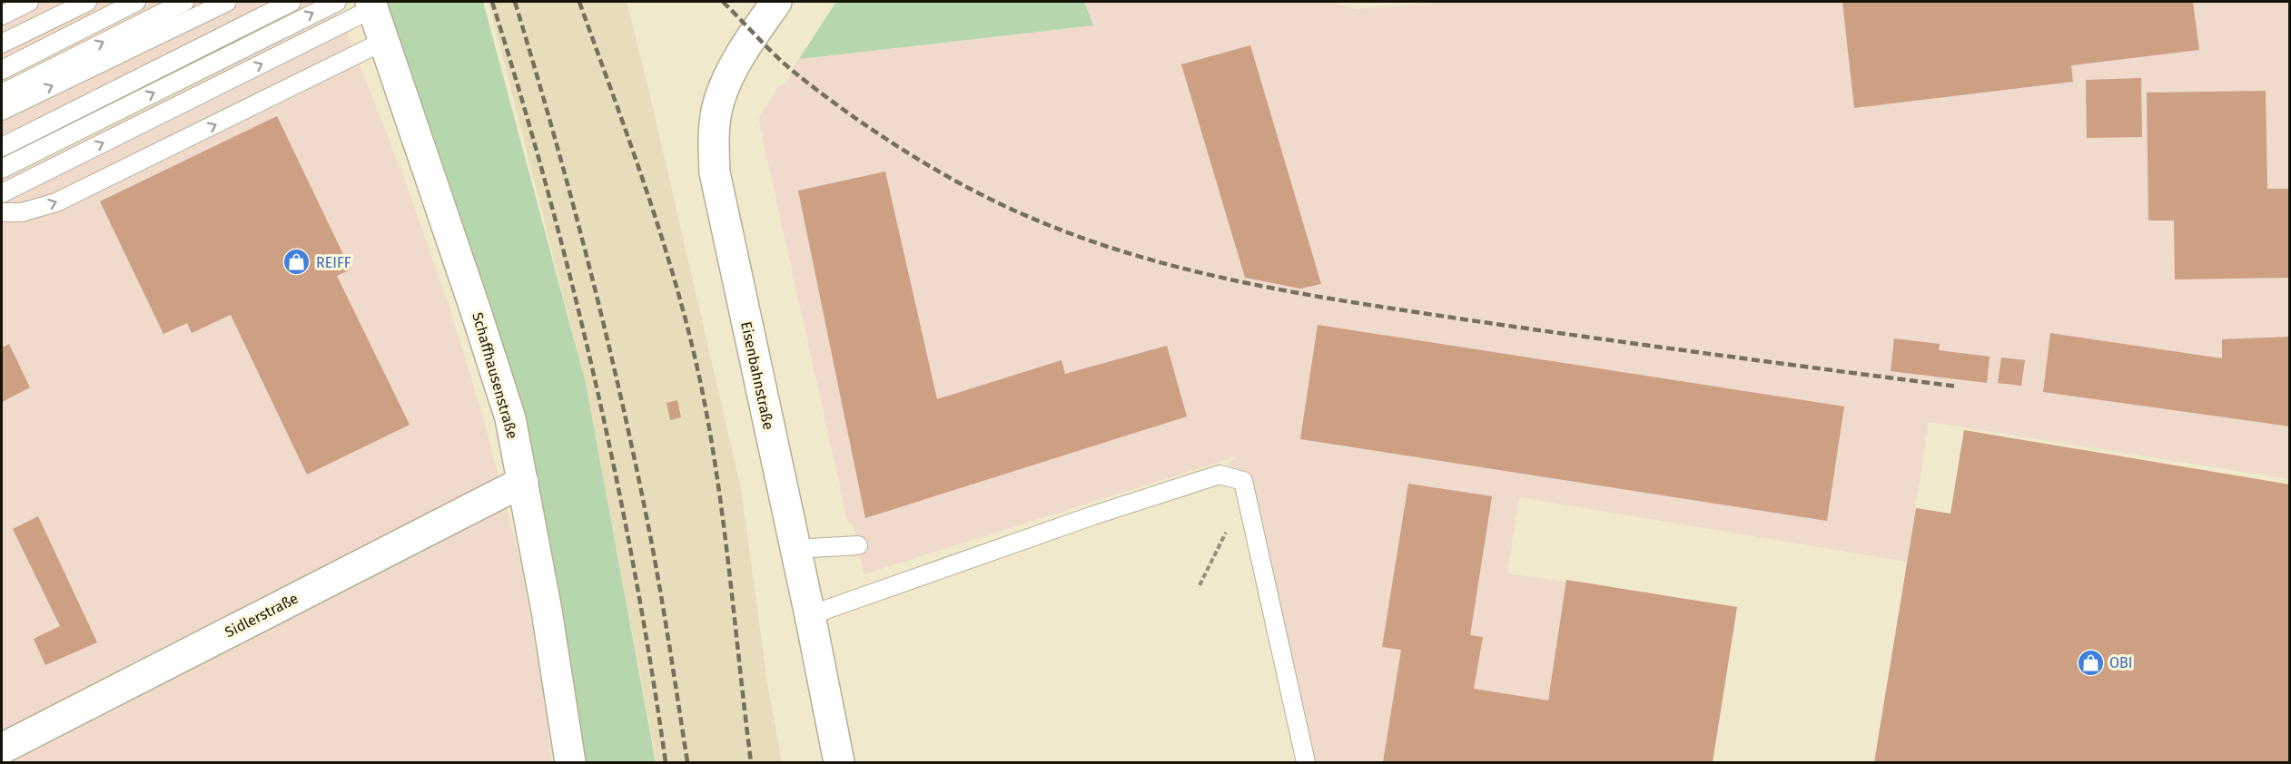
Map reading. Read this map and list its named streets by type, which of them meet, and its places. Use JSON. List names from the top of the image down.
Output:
{
  "streets": {
    "street": ["Schaffhausenstraße", "Eisenbahnstraße", "Sidlerstraße"]
  },
  "crossings": [
    ["Schaffhausenstraße", "Sidlerstraße"]
  ],
  "places": {
    "shop": ["REIFF", "OBI"]
  }
}
